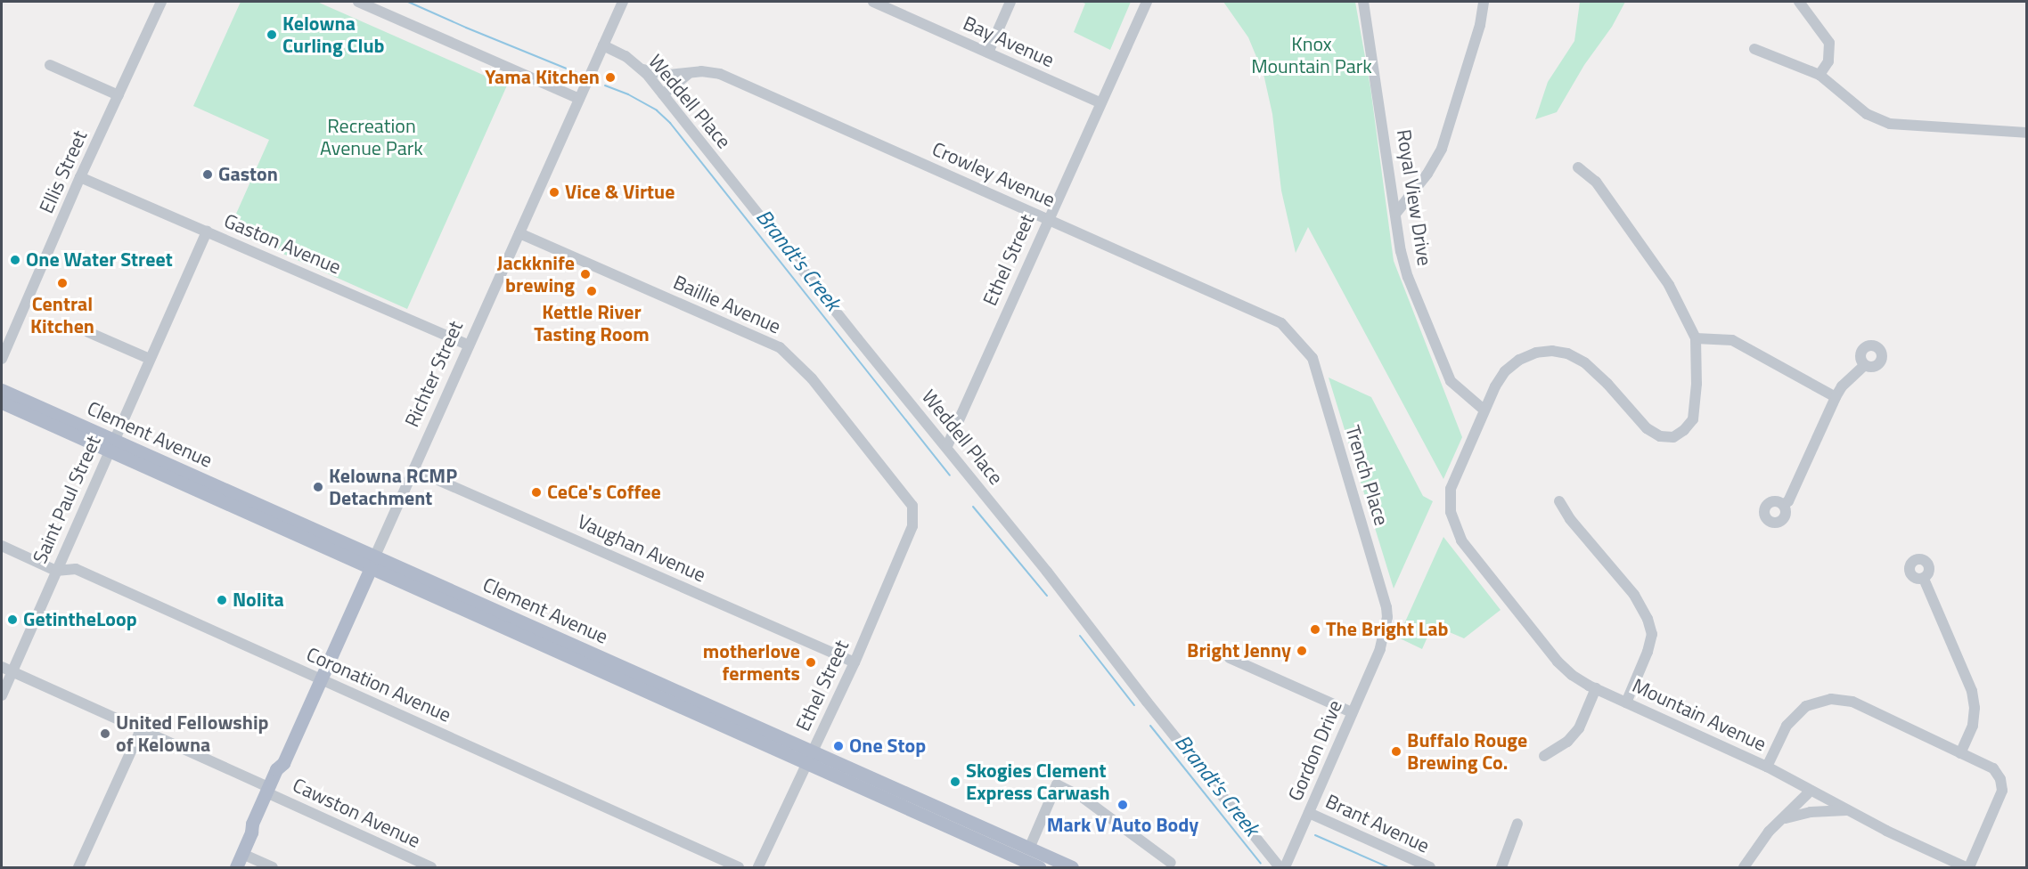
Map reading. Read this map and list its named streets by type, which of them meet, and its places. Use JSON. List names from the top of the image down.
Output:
{
  "streets": {
    "main road": ["Richter Street", "Clement Avenue"],
    "street": [
      "Bay Avenue",
      "Weddell Place",
      "Ellis Street",
      "Crowley Avenue",
      "Royal View Drive",
      "Gaston Avenue",
      "Ethel Street",
      "Baillie Avenue",
      "Trench Place",
      "Saint Paul Street",
      "Vaughan Avenue",
      "Coronation Avenue",
      "Mountain Avenue",
      "Gordon Drive",
      "Cawston Avenue",
      "Brant Avenue"
    ]
  },
  "crossings": [
    ["Bay Avenue", "Ethel Street"],
    ["Weddell Place", "Crowley Avenue"],
    ["Weddell Place", "Ethel Street"],
    ["Weddell Place", "Richter Street"],
    ["Ellis Street", "Gaston Avenue"],
    ["Crowley Avenue", "Ethel Street"],
    ["Crowley Avenue", "Trench Place"],
    ["Royal View Drive", "Mountain Avenue"],
    ["Gaston Avenue", "Richter Street"],
    ["Gaston Avenue", "Saint Paul Street"],
    ["Ethel Street", "Baillie Avenue"],
    ["Ethel Street", "Clement Avenue"],
    ["Ethel Street", "Vaughan Avenue"],
    ["Baillie Avenue", "Richter Street"],
    ["Richter Street", "Clement Avenue"],
    ["Richter Street", "Vaughan Avenue"],
    ["Richter Street", "Coronation Avenue"],
    ["Richter Street", "Cawston Avenue"],
    ["Clement Avenue", "Saint Paul Street"],
    ["Trench Place", "Gordon Drive"],
    ["Saint Paul Street", "Coronation Avenue"],
    ["Saint Paul Street", "Cawston Avenue"],
    ["Gordon Drive", "Brant Avenue"]
  ],
  "water": ["Brandt's Creek"],
  "parks": ["Knox Mountain Park", "Recreation Avenue Park"],
  "places": [
    "Kelowna Curling Club",
    "Yama Kitchen",
    "Gaston",
    "Vice & Virtue",
    "One Water Street",
    "Jackknife brewing",
    "Central Kitchen",
    "Kettle River Tasting Room",
    "Kelowna RCMP Detachment",
    "CeCe's Coffee",
    "Nolita",
    "GetintheLoop",
    "The Bright Lab",
    "Bright Jenny",
    "motherlove ferments",
    "United Fellowship of Kelowna",
    "One Stop",
    "Buffalo Rouge Brewing Co.",
    "Skogies Clement Express Carwash",
    "Mark V Auto Body"
  ]
}
